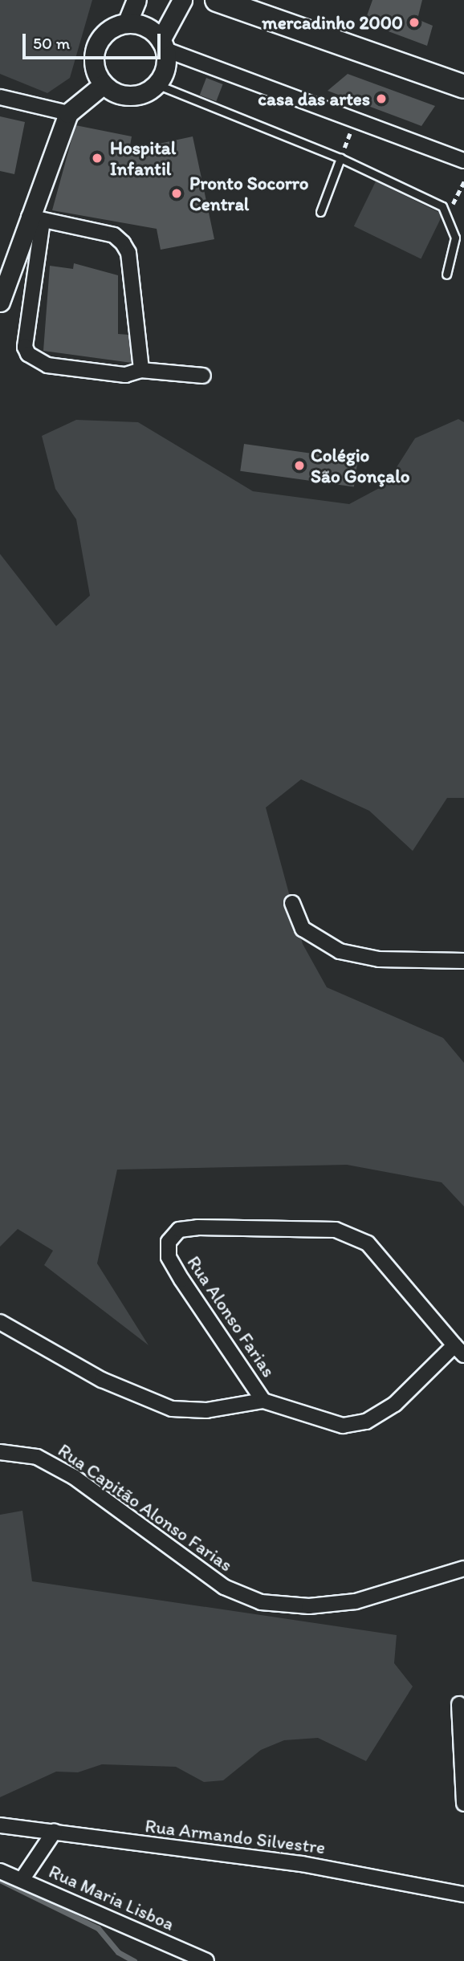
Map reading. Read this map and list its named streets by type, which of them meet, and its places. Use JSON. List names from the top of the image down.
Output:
{
  "streets": {
    "street": [
      "Rua Alonso Farias",
      "Rua Capitão Alonso Farias",
      "Rua Armando Silvestre",
      "Rua Maria Lisboa"
    ]
  },
  "places": [
    "mercadinho 2000",
    "casa das artes",
    "Hospital Infantil",
    "Pronto Socorro Central",
    "Colégio São Gonçalo"
  ],
  "scale_bar": "50 m"
}
